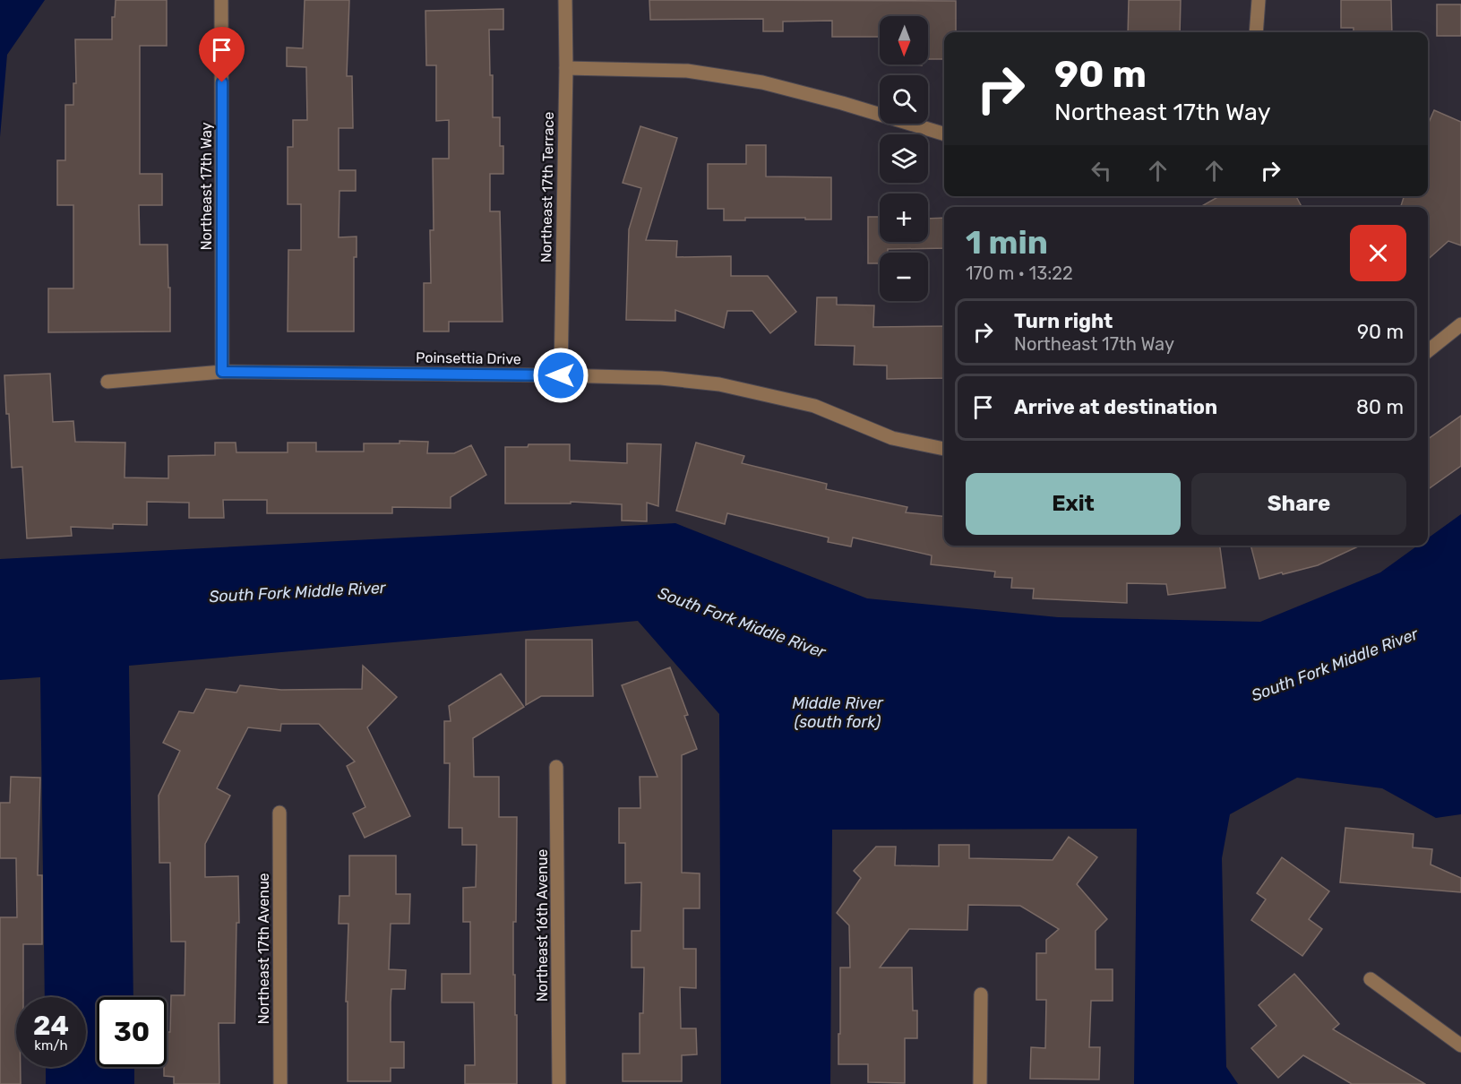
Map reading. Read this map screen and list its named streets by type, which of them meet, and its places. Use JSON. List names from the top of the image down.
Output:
{
  "streets": {
    "street": [
      "Northeast 17th Way",
      "Northeast 17th Terrace",
      "Poinsettia Drive",
      "Northeast 16th Avenue",
      "Northeast 17th Avenue"
    ]
  },
  "crossings": [
    ["Northeast 17th Way", "Poinsettia Drive"],
    ["Northeast 17th Terrace", "Poinsettia Drive"]
  ],
  "water": ["South Fork Middle River", "Middle River (south fork)"],
  "north": "bottom",
  "page": {
    "map_buttons": ["+", "−"],
    "turn": ["90 m", "Northeast 17th Way"],
    "heading": ["1 min", "170 m · 13:22"],
    "list": [
      {
        "name": "Turn right",
        "note": "Northeast 17th Way",
        "value": "90 m"
      },
      {
        "name": "Arrive at destination",
        "value": "80 m"
      }
    ],
    "buttons": ["Exit", "Share"],
    "speed": "24 km/h",
    "limit": "30"
  }
}
